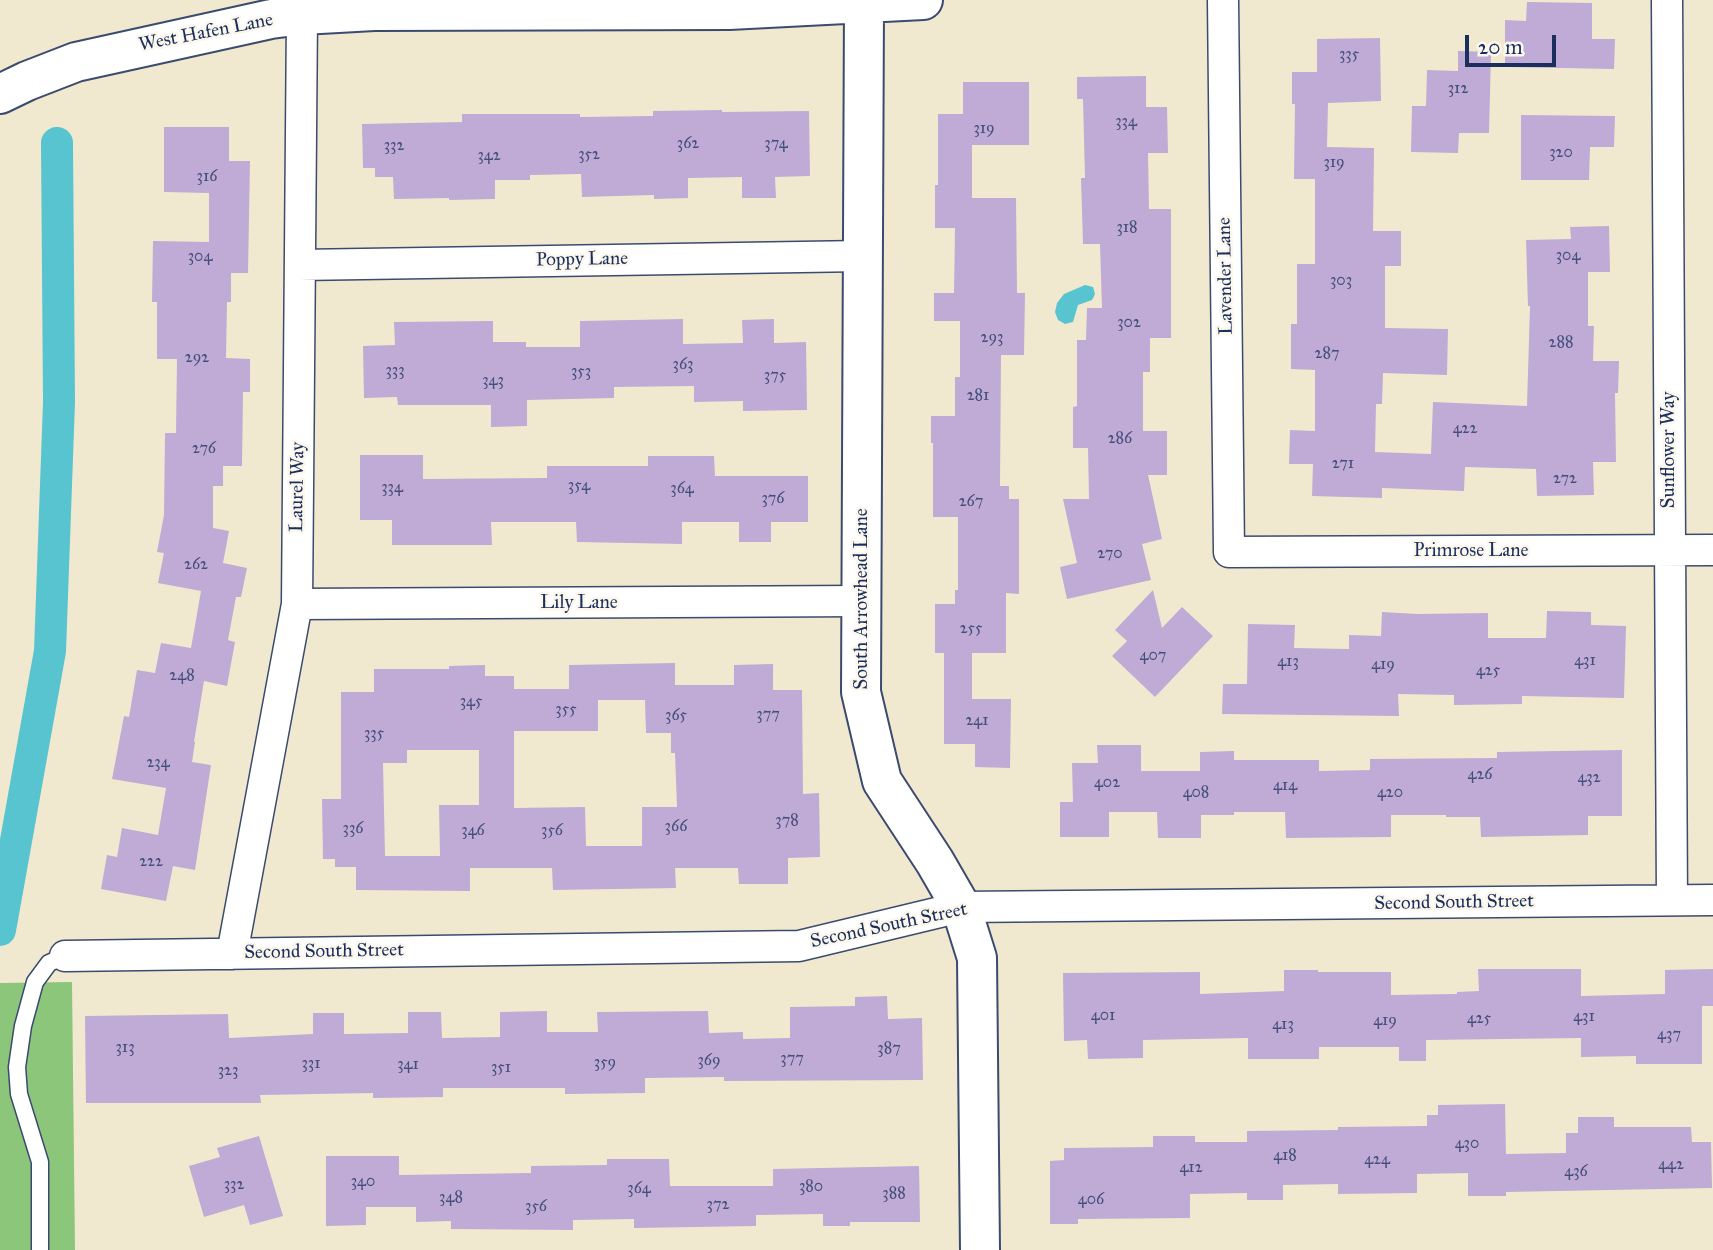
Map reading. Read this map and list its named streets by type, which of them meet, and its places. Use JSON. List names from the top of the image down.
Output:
{
  "streets": {
    "street": [
      "West Hafen Lane",
      "Poppy Lane",
      "Lavender Lane",
      "Sunflower Way",
      "Laurel Way",
      "Primrose Lane",
      "South Arrowhead Lane",
      "Lily Lane",
      "Second South Street"
    ]
  },
  "crossings": [
    ["West Hafen Lane", "Laurel Way"],
    ["West Hafen Lane", "South Arrowhead Lane"],
    ["Poppy Lane", "Laurel Way"],
    ["Poppy Lane", "South Arrowhead Lane"],
    ["Lavender Lane", "Primrose Lane"],
    ["Sunflower Way", "Primrose Lane"],
    ["Sunflower Way", "Second South Street"],
    ["Laurel Way", "Lily Lane"],
    ["Laurel Way", "Second South Street"],
    ["South Arrowhead Lane", "Lily Lane"],
    ["South Arrowhead Lane", "Second South Street"]
  ],
  "house_numbers": [
    "335",
    "312",
    "334",
    "319",
    "362",
    "374",
    "332",
    "320",
    "352",
    "342",
    "319",
    "316",
    "318",
    "304",
    "304",
    "303",
    "302",
    "293",
    "288",
    "287",
    "292",
    "363",
    "333",
    "353",
    "375",
    "343",
    "281",
    "422",
    "286",
    "276",
    "271",
    "272",
    "354",
    "334",
    "364",
    "376",
    "267",
    "270",
    "262",
    "255",
    "407",
    "431",
    "413",
    "419",
    "425",
    "248",
    "345",
    "355",
    "377",
    "365",
    "241",
    "335",
    "234",
    "426",
    "432",
    "402",
    "414",
    "408",
    "420",
    "378",
    "366",
    "336",
    "346",
    "356",
    "222",
    "401",
    "431",
    "425",
    "419",
    "413",
    "437",
    "313",
    "387",
    "377",
    "369",
    "359",
    "331",
    "341",
    "351",
    "323",
    "430",
    "418",
    "424",
    "442",
    "412",
    "436",
    "340",
    "332",
    "380",
    "364",
    "388",
    "348",
    "406",
    "372",
    "356"
  ],
  "scale_bar": "20 m"
}
